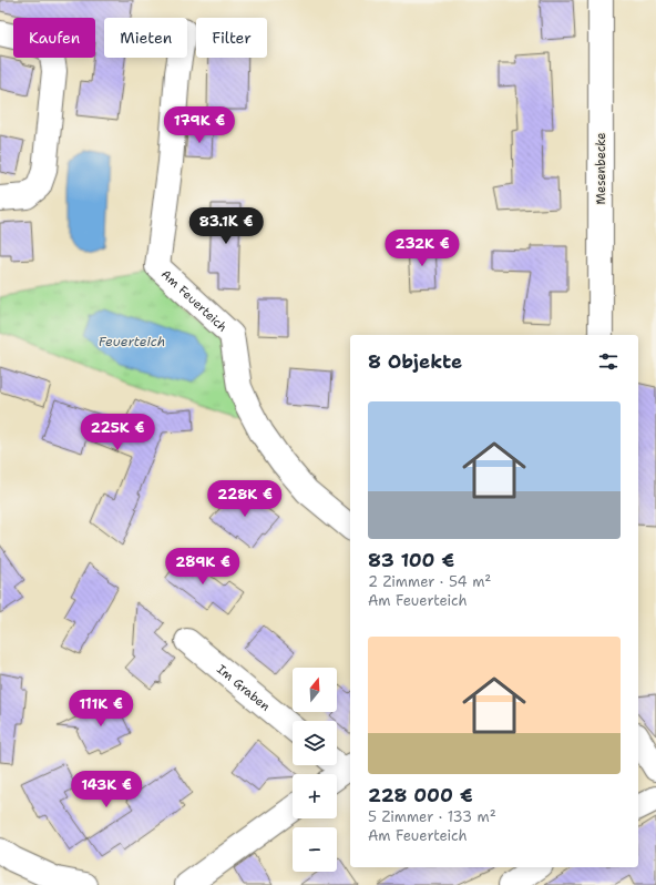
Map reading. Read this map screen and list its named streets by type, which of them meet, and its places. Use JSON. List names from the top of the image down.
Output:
{
  "streets": {
    "street": ["Mesenbecke", "Am Feuerteich", "Im Graben"]
  },
  "water": ["Feuerteich"],
  "north": "top",
  "page": {
    "chip": ["Kaufen", "Mieten", "Filter"],
    "price": [
      "179K €",
      "83.1K €",
      "232K €",
      "225K €",
      "228K €",
      "289K €",
      "111K €",
      "143K €"
    ],
    "heading": "8 Objekte",
    "list": [
      {
        "name": "83 100 €",
        "note": "2 Zimmer · 54 m² · Am Feuerteich"
      },
      {
        "name": "228 000 €",
        "note": "5 Zimmer · 133 m² · Am Feuerteich"
      }
    ],
    "map_buttons": ["+", "−"]
  }
}
